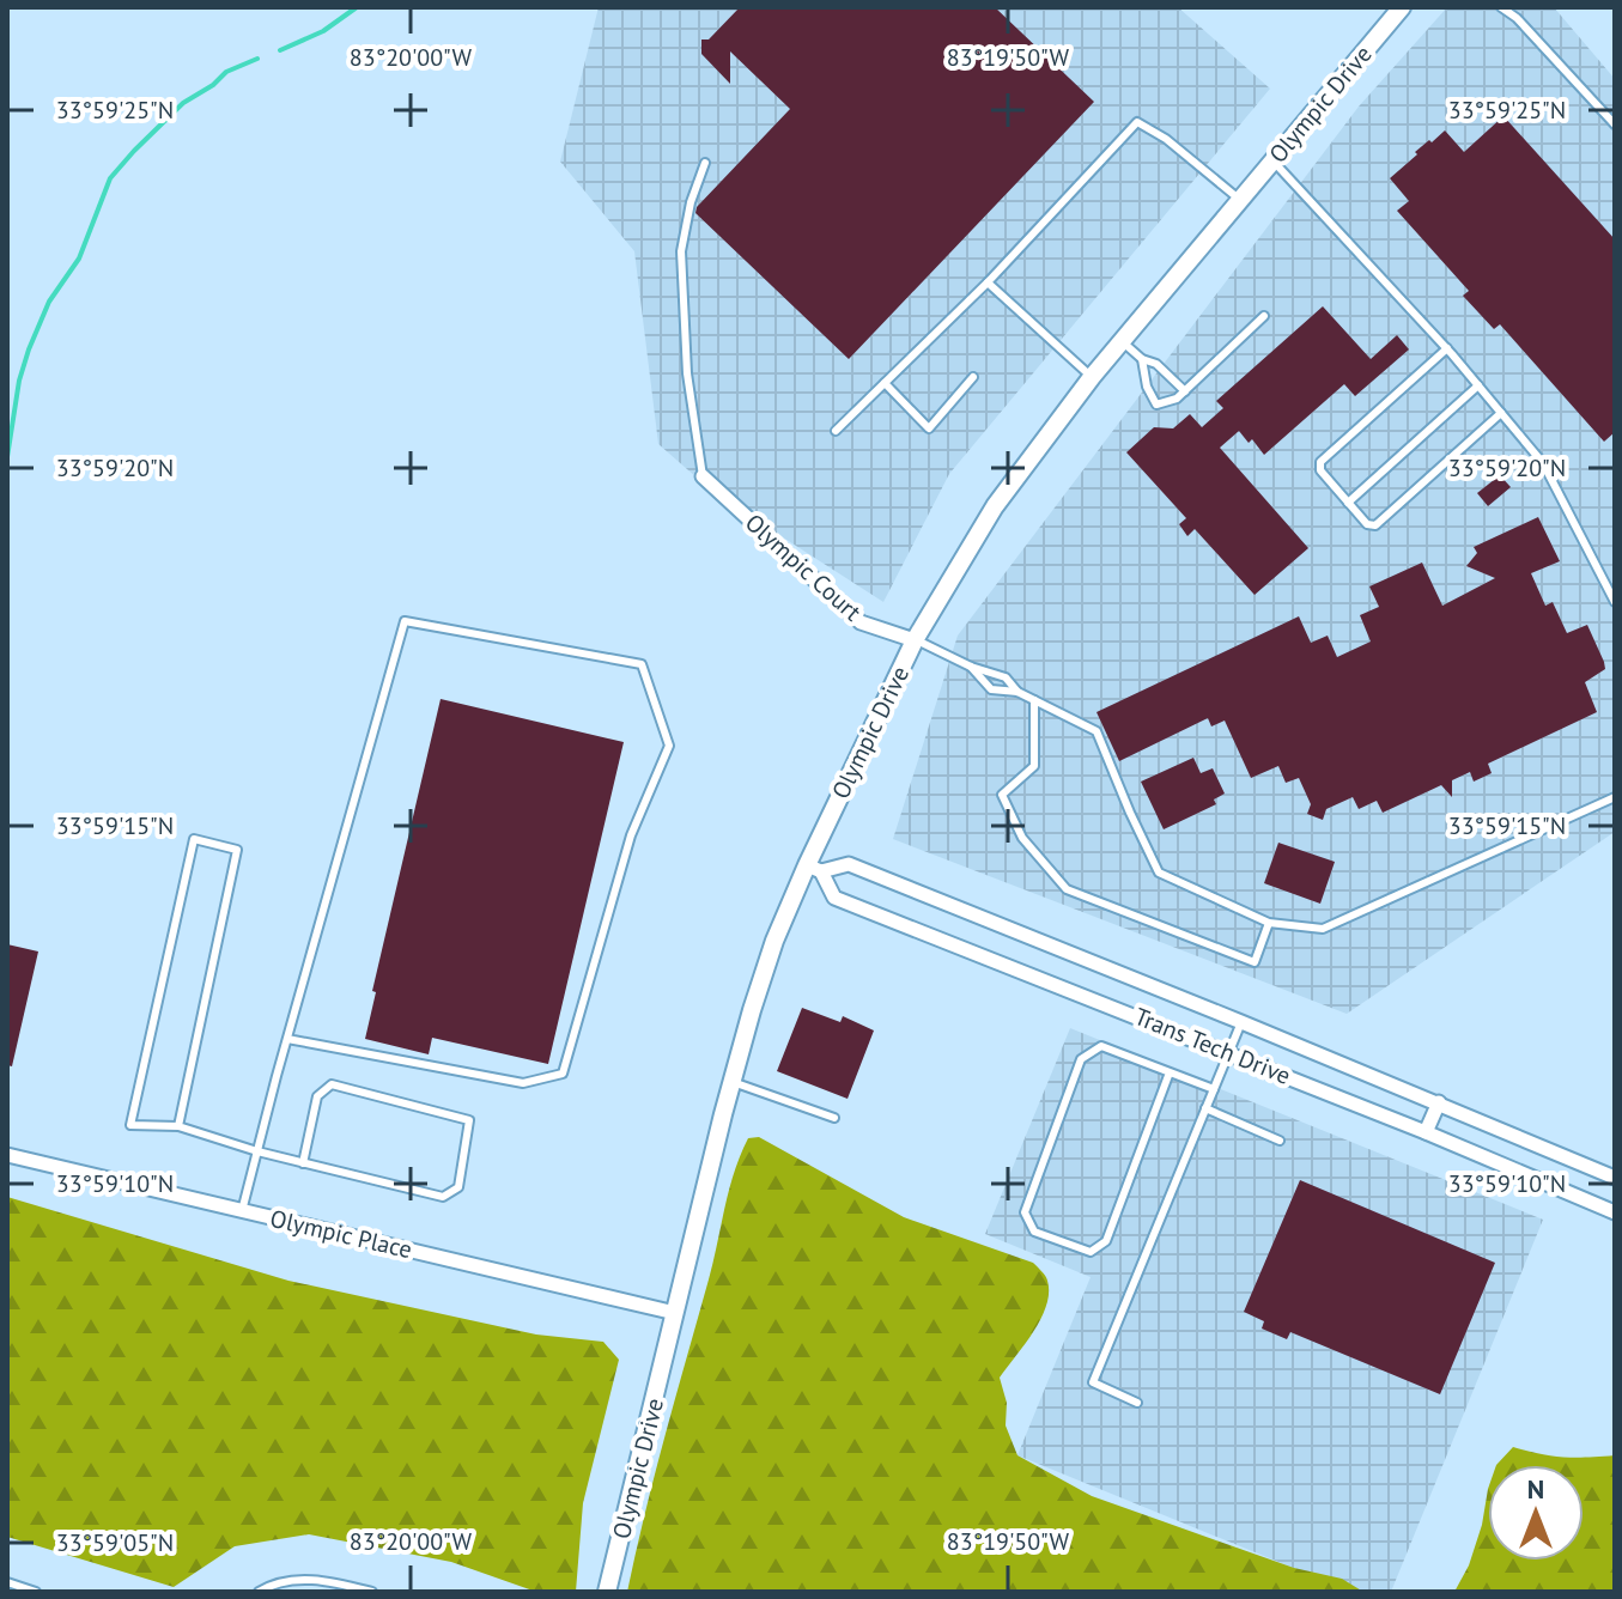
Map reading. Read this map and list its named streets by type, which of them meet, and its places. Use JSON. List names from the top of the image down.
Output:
{
  "streets": {
    "street": [
      "Olympic Drive",
      "Olympic Court",
      "Trans Tech Drive",
      "Olympic Place"
    ]
  },
  "crossings": [
    ["Olympic Drive", "Olympic Court"],
    ["Olympic Drive", "Trans Tech Drive"],
    ["Olympic Drive", "Olympic Place"]
  ],
  "north": "top",
  "coordinates": [
    "83°20'00\"W",
    "83°19'50\"W",
    "33°59'25\"N",
    "33°59'20\"N",
    "33°59'15\"N",
    "33°59'10\"N",
    "33°59'05\"N"
  ]
}
